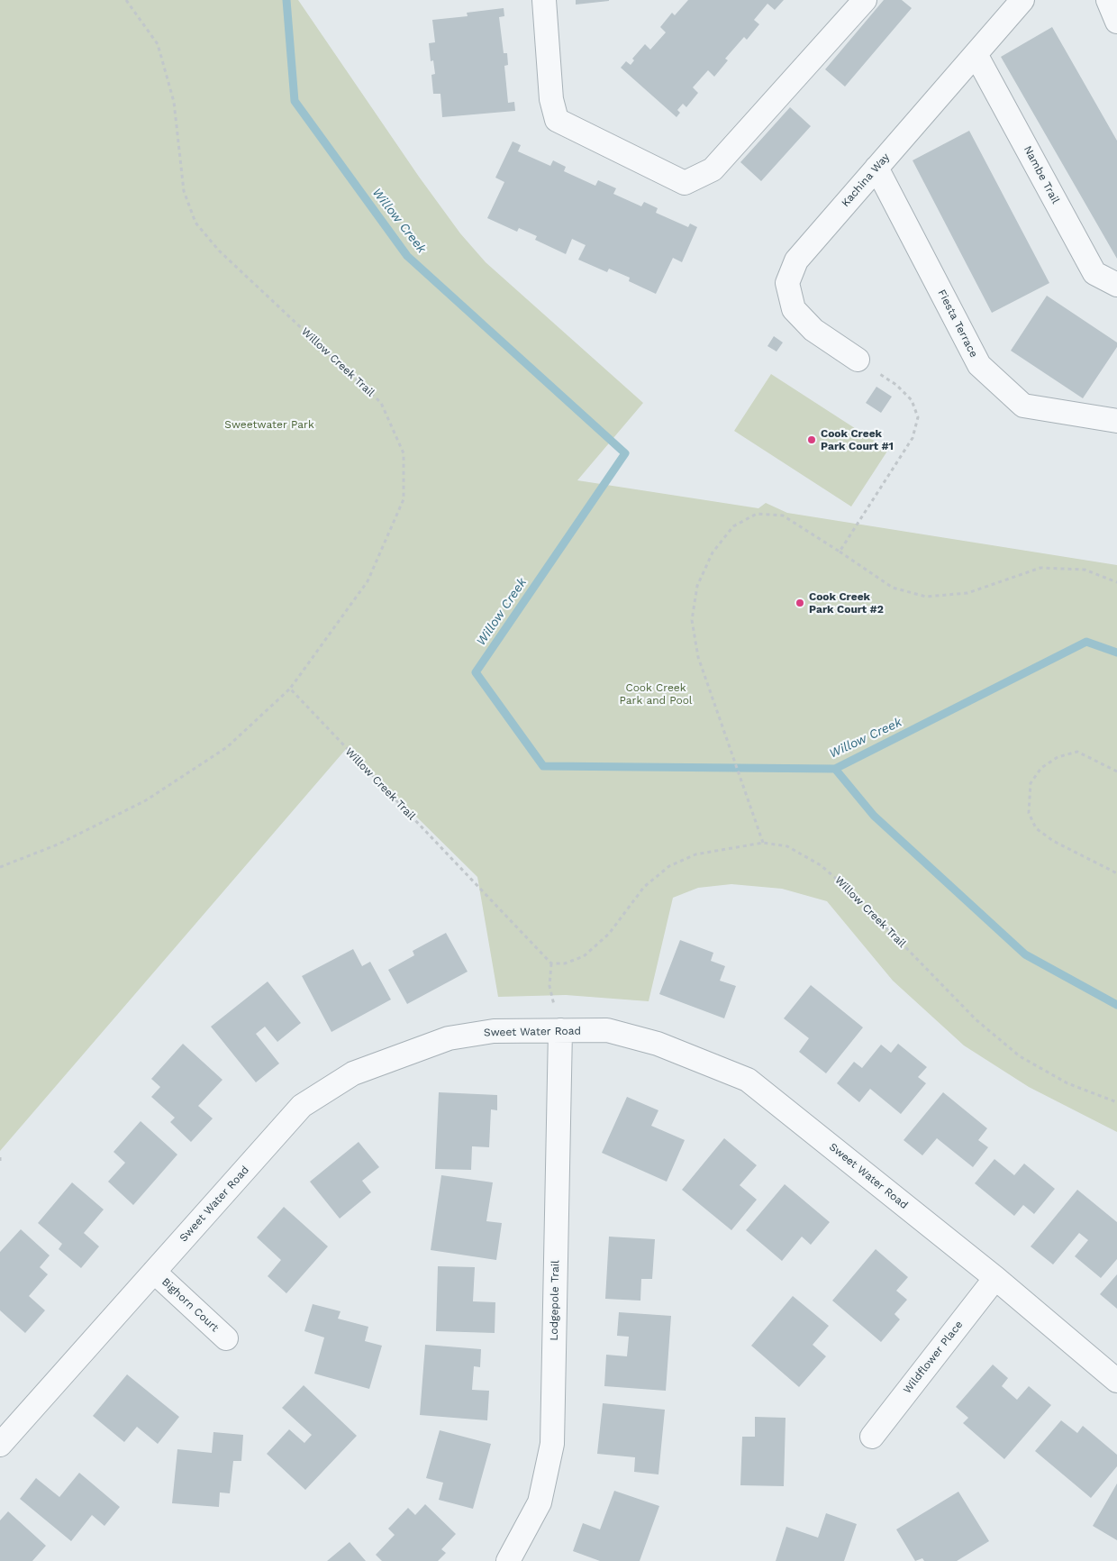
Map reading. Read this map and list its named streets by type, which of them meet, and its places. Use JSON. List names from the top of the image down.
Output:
{
  "streets": {
    "street": [
      "Nambe Trail",
      "Kachina Way",
      "Fiesta Terrace",
      "Sweet Water Road",
      "Lodgepole Trail",
      "Bighorn Court",
      "Wildflower Place"
    ],
    "path": ["Willow Creek Trail"]
  },
  "crossings": [
    ["Nambe Trail", "Kachina Way"],
    ["Kachina Way", "Fiesta Terrace"],
    ["Sweet Water Road", "Lodgepole Trail"],
    ["Sweet Water Road", "Bighorn Court"],
    ["Sweet Water Road", "Wildflower Place"]
  ],
  "water": ["Willow Creek"],
  "parks": ["Sweetwater Park", "Cook Creek Park and Pool"],
  "places": ["Cook Creek Park Court #1", "Cook Creek Park Court #2"]
}
